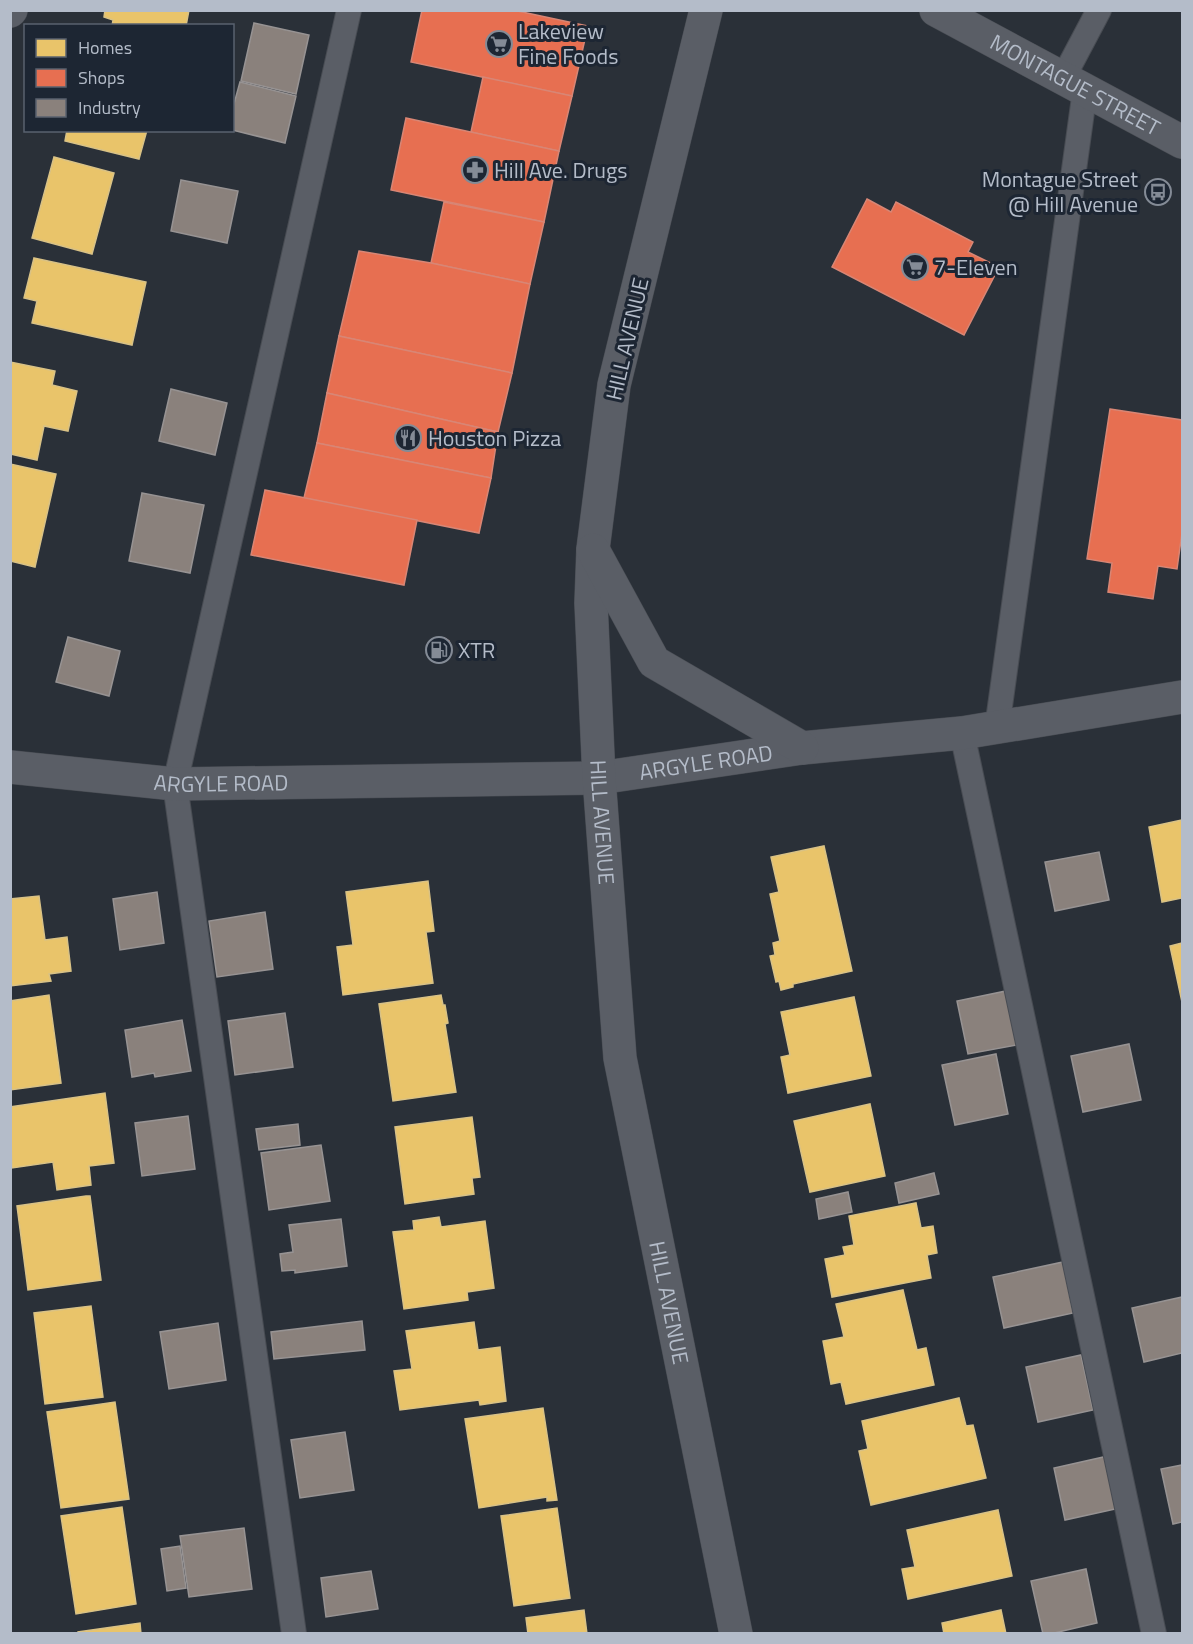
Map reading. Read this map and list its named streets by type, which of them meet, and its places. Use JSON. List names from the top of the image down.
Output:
{
  "streets": {
    "street": ["MONTAGUE STREET", "HILL AVENUE", "ARGYLE ROAD"]
  },
  "crossings": [
    ["HILL AVENUE", "ARGYLE ROAD"]
  ],
  "places": {
    "supermarket": ["Lakeview Fine Foods", "7-Eleven"],
    "pharmacy": ["Hill Ave. Drugs"],
    "bus stop": ["Montague Street @ Hill Avenue"],
    "restaurant": ["Houston Pizza"],
    "fuel station": ["XTR"]
  },
  "legend": ["Homes", "Shops", "Industry"]
}
